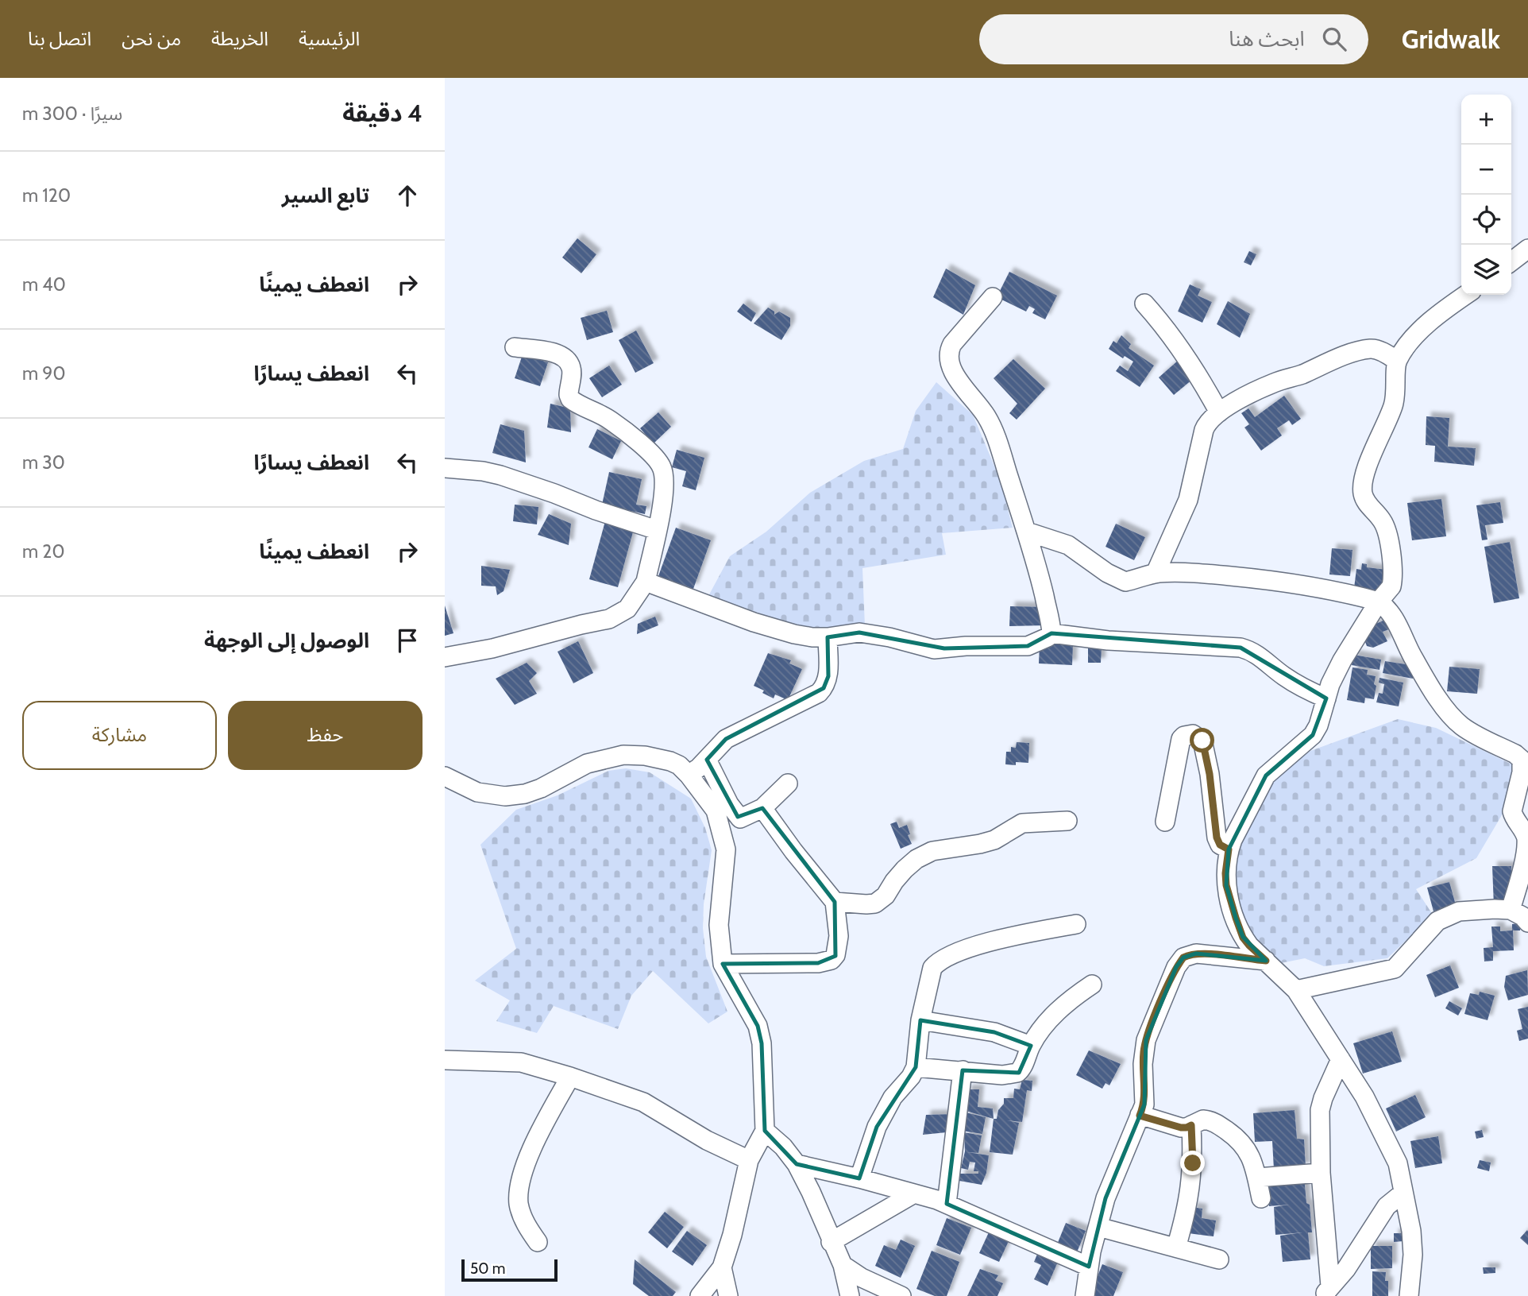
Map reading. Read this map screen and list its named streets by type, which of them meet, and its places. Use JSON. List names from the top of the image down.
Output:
{
  "scale_bar": "50 m",
  "page": {
    "header": "Gridwalk",
    "search": "ابحث هنا",
    "nav": [
      "الرئيسية",
      "الخريطة",
      "من نحن",
      "اتصل بنا"
    ],
    "heading": ["4 دقيقة", "سيرًا · 300 m"],
    "map_buttons": ["+", "−"],
    "list": [
      ["تابع السير", "120 m"],
      ["انعطف يمينًا", "40 m"],
      ["انعطف يسارًا", "90 m"],
      ["انعطف يسارًا", "30 m"],
      ["انعطف يمينًا", "20 m"],
      "الوصول إلى الوجهة"
    ],
    "buttons": ["حفظ", "مشاركة"],
    "scale": "50 m"
  }
}
